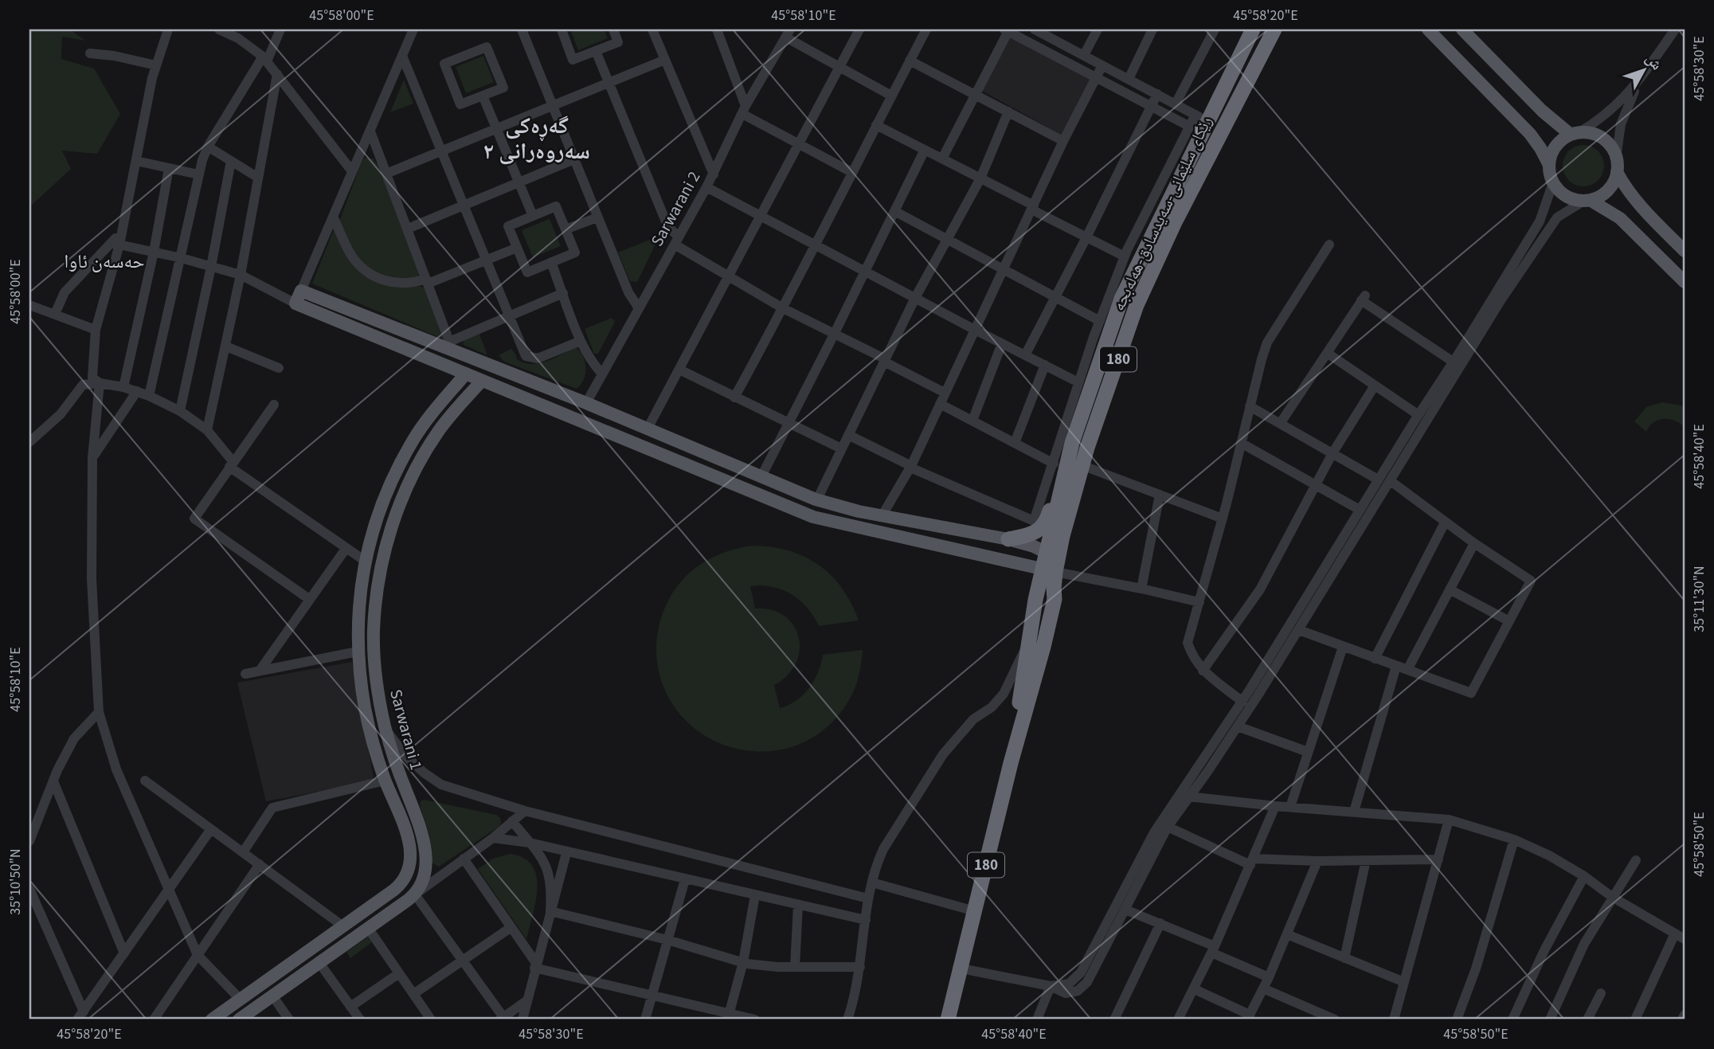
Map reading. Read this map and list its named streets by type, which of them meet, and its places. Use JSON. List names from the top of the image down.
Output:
{
  "streets": {
    "highway": ["رێگای سلێمانی-سەیدسادق-هەلەبجە", "180"],
    "main road": ["Sarwarani 1"],
    "street": ["Sarwarani 2"]
  },
  "crossings": [
    ["رێگای سلێمانی-سەیدسادق-هەلەبجە", "180"]
  ],
  "districts": ["گەڕەکی سەروەرانی ٢", "حەسەن ئاوا"],
  "north": "top right",
  "coordinates": [
    "45°58'00\"E",
    "45°58'10\"E",
    "45°58'20\"E",
    "45°58'30\"E",
    "45°58'40\"E",
    "35°11'30\"N",
    "45°58'50\"E",
    "35°10'50\"N"
  ]
}
